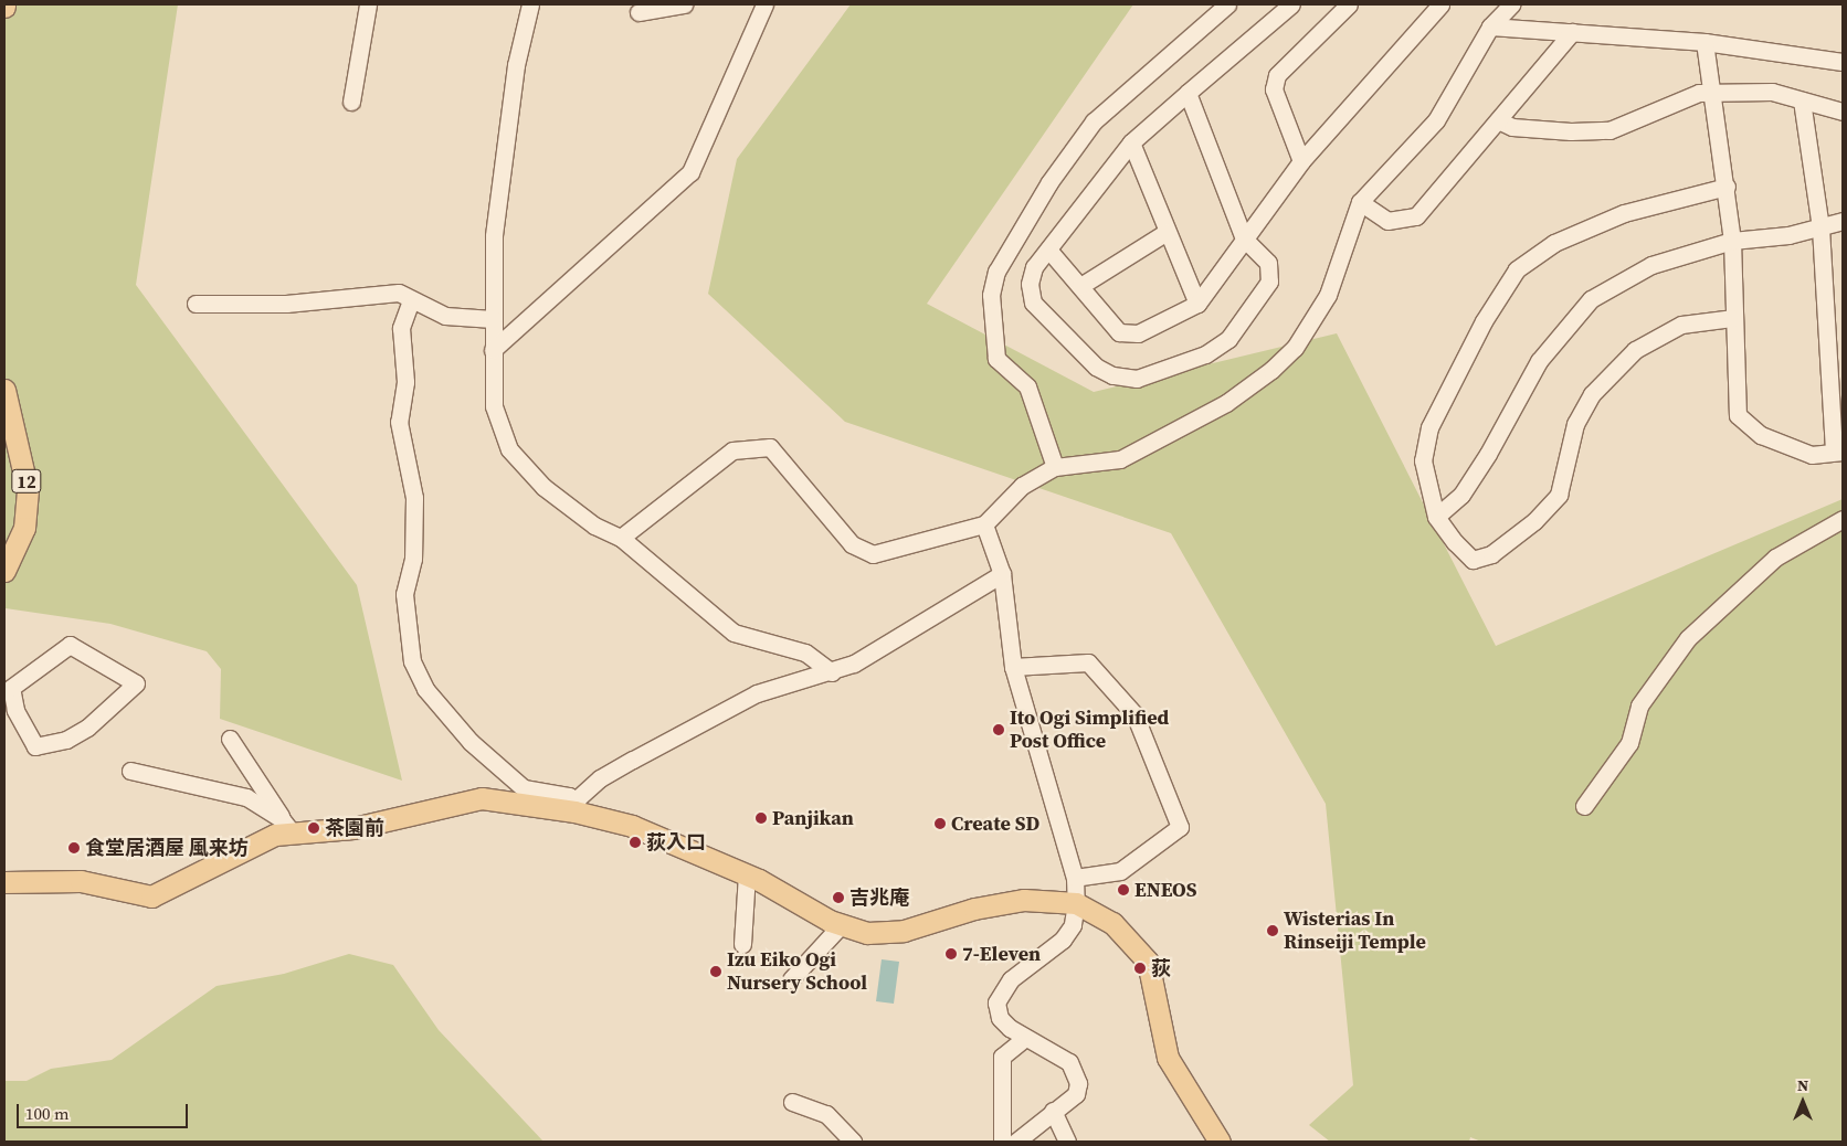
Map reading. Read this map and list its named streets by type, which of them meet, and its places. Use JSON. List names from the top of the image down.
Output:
{
  "streets": {
    "main road": ["12"]
  },
  "places": [
    "Ito Ogi Simplified Post Office",
    "Panjikan",
    "Create SD",
    "茶園前",
    "荻入口",
    "食堂居酒屋 風来坊",
    "ENEOS",
    "吉兆庵",
    "Wisterias In Rinseiji Temple",
    "7-Eleven",
    "荻",
    "Izu Eiko Ogi Nursery School"
  ],
  "scale_bar": "100 m",
  "north": "top"
}
